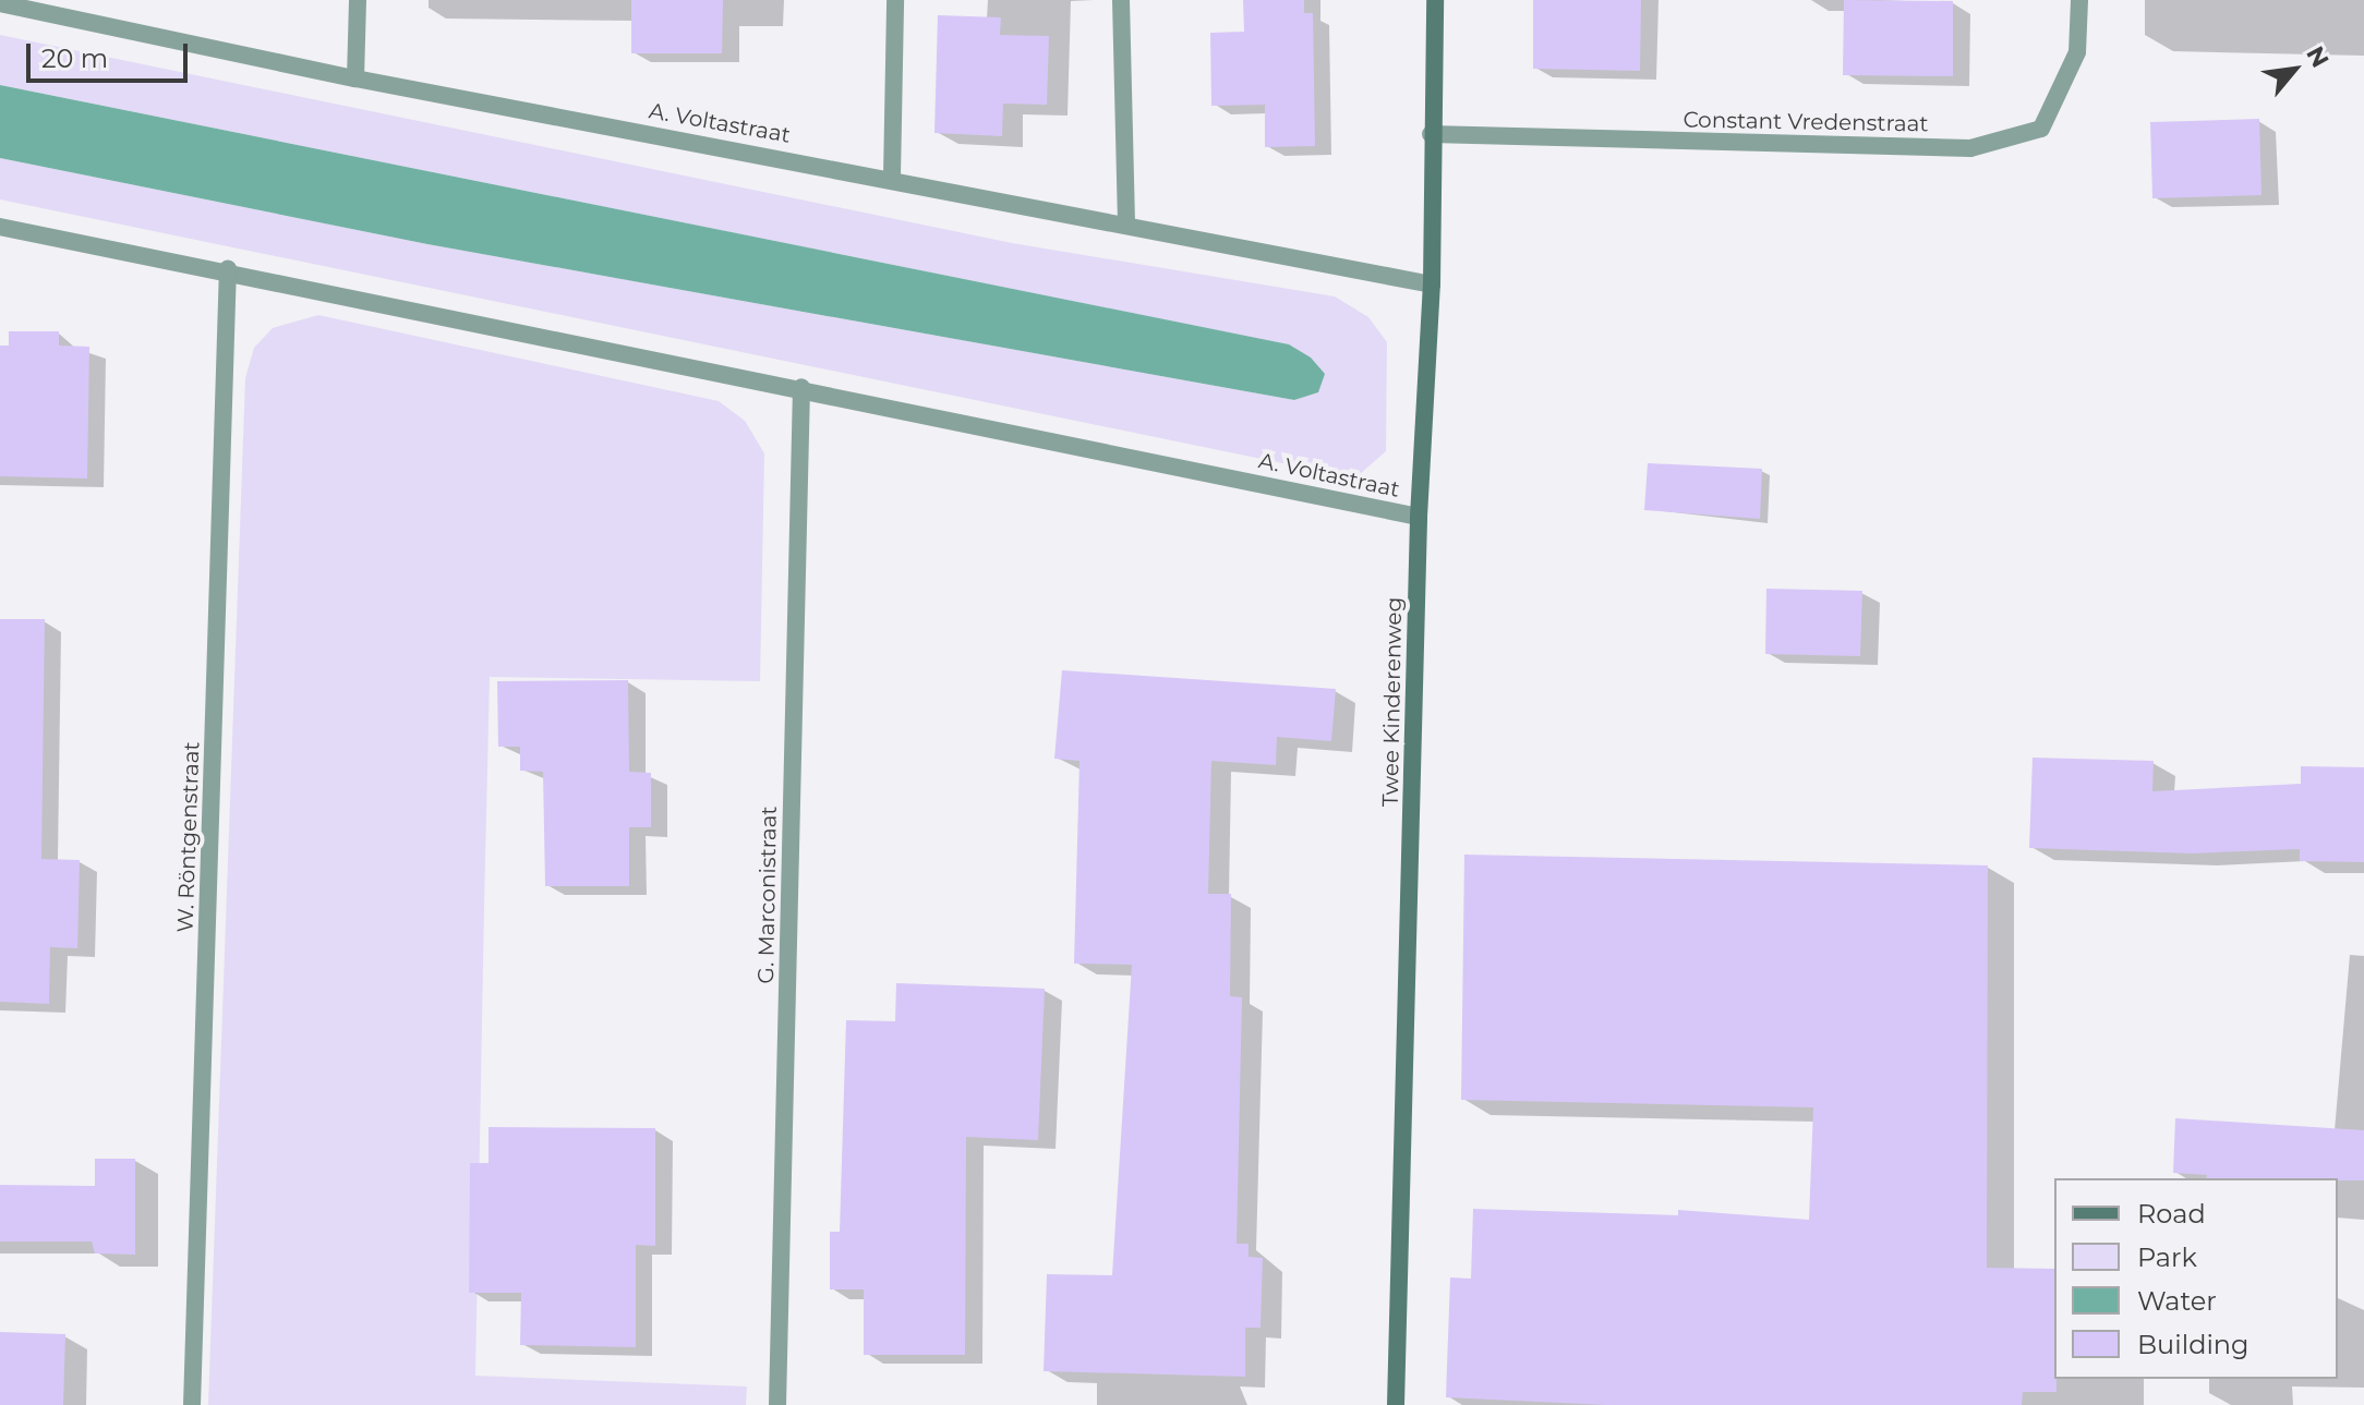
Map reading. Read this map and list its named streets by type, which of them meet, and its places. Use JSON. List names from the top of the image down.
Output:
{
  "streets": {
    "street": [
      "Constant Vredenstraat",
      "A. Voltastraat",
      "Twee Kinderenweg",
      "W. Röntgenstraat",
      "G. Marconistraat"
    ]
  },
  "crossings": [
    ["Constant Vredenstraat", "Twee Kinderenweg"],
    ["A. Voltastraat", "Twee Kinderenweg"],
    ["A. Voltastraat", "W. Röntgenstraat"],
    ["A. Voltastraat", "G. Marconistraat"]
  ],
  "legend": [
    "Road",
    "Park",
    "Water",
    "Building"
  ],
  "scale_bar": "20 m",
  "north": "top right"
}
